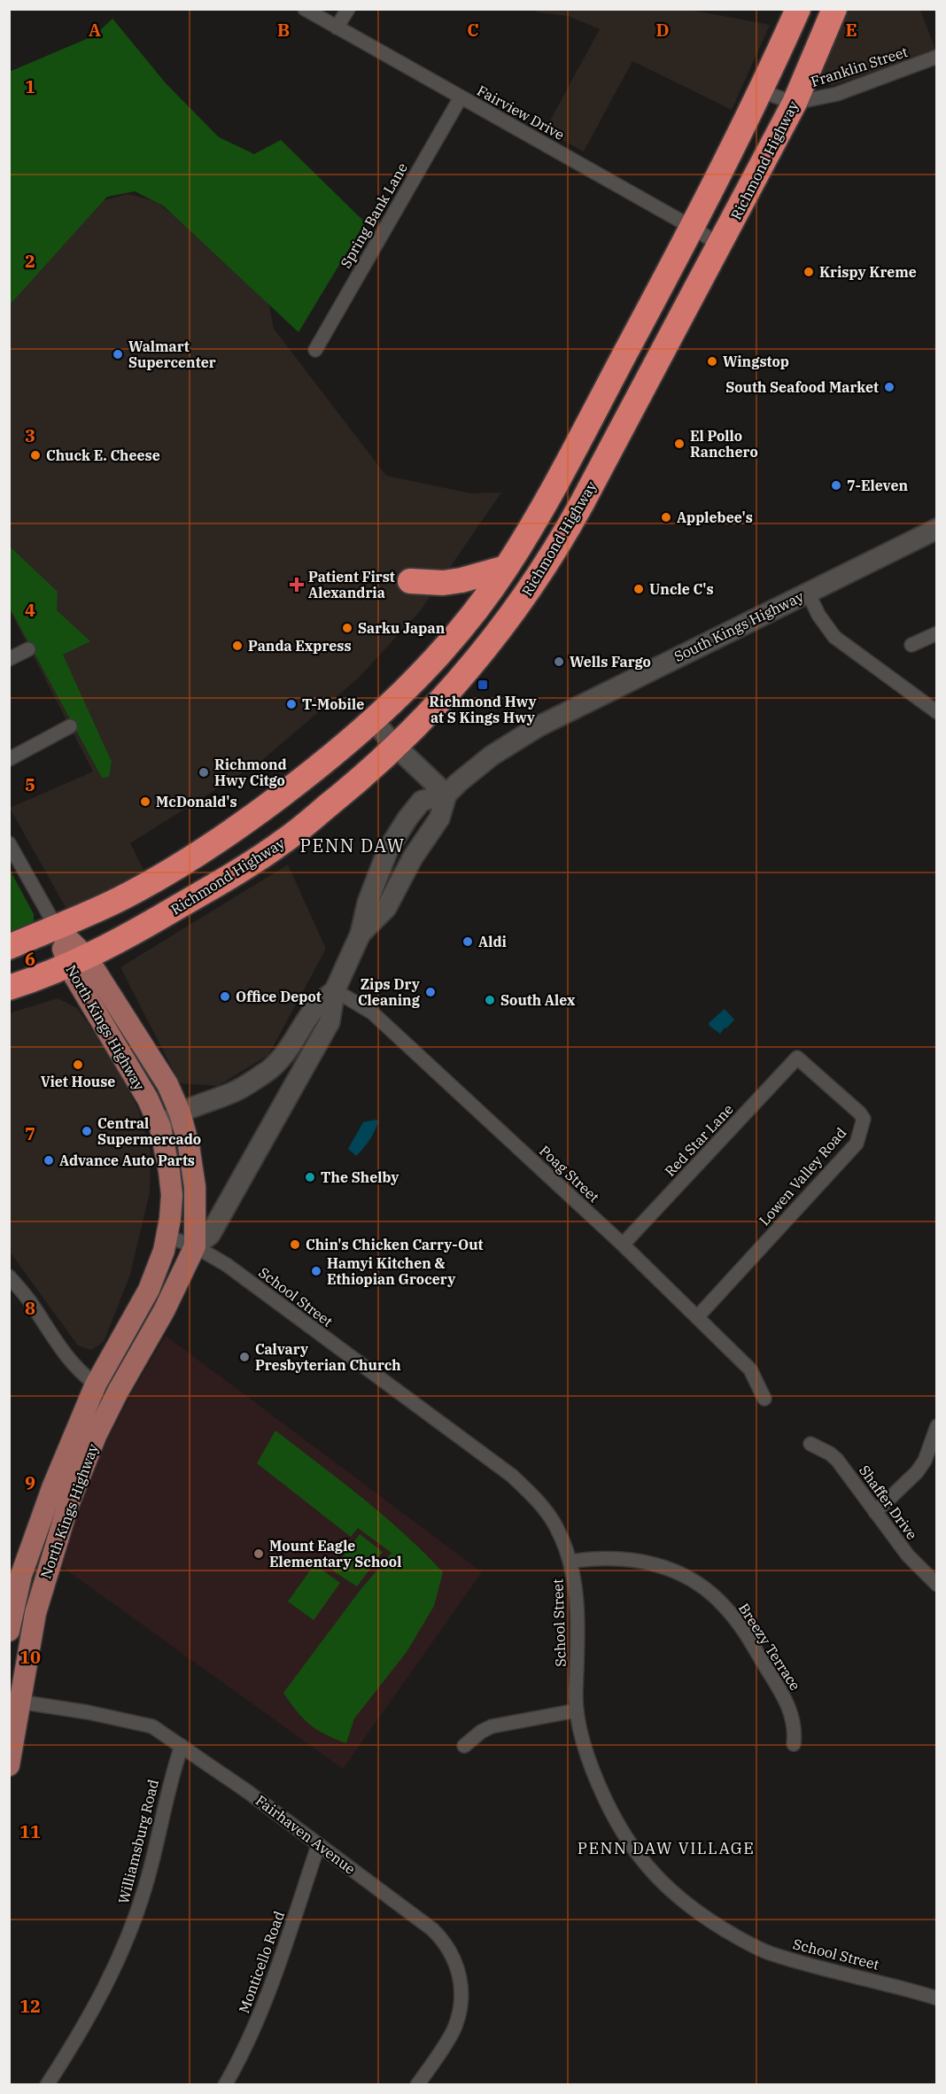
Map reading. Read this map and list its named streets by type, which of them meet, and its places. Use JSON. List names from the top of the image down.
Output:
{
  "streets": {
    "highway": ["Richmond Highway"],
    "main road": ["South Kings Highway", "North Kings Highway"],
    "street": [
      "Franklin Street",
      "Fairview Drive",
      "Spring Bank Lane",
      "Red Star Lane",
      "Poag Street",
      "Lowen Valley Road",
      "School Street",
      "Shaffer Drive",
      "Breezy Terrace",
      "Fairhaven Avenue",
      "Williamsburg Road",
      "Monticello Road"
    ]
  },
  "crossings": [
    ["Franklin Street", "Richmond Highway"],
    ["Fairview Drive", "Richmond Highway"],
    ["Fairview Drive", "Spring Bank Lane"],
    ["Richmond Highway", "North Kings Highway"],
    ["South Kings Highway", "North Kings Highway"],
    ["North Kings Highway", "Poag Street"],
    ["North Kings Highway", "School Street"],
    ["North Kings Highway", "Fairhaven Avenue"],
    ["Red Star Lane", "Poag Street"],
    ["Red Star Lane", "Lowen Valley Road"],
    ["Poag Street", "Lowen Valley Road"],
    ["School Street", "Breezy Terrace"],
    ["Fairhaven Avenue", "Williamsburg Road"],
    ["Fairhaven Avenue", "Monticello Road"]
  ],
  "districts": ["PENN DAW", "PENN DAW VILLAGE"],
  "places": {
    "other": [
      "Krispy Kreme",
      "Walmart Supercenter",
      "Wingstop",
      "South Seafood Market",
      "El Pollo Ranchero",
      "Chuck E. Cheese",
      "7-Eleven",
      "Applebee's",
      "Uncle C's",
      "Sarku Japan",
      "Panda Express",
      "Wells Fargo",
      "T-Mobile",
      "Richmond Hwy Citgo",
      "McDonald's",
      "Aldi",
      "Zips Dry Cleaning",
      "Office Depot",
      "South Alex",
      "Viet House",
      "Central Supermercado",
      "Advance Auto Parts",
      "The Shelby",
      "Chin's Chicken Carry-Out",
      "Hamyi Kitchen & Ethiopian Grocery",
      "Calvary Presbyterian Church",
      "Mount Eagle Elementary School"
    ],
    "health": ["Patient First Alexandria"],
    "transit": ["Richmond Hwy at S Kings Hwy"]
  },
  "grid": {
    "columns": [
      "A",
      "B",
      "C",
      "D",
      "E"
    ],
    "rows": [
      "1",
      "2",
      "3",
      "4",
      "5",
      "6",
      "7",
      "8",
      "9",
      "10",
      "11",
      "12"
    ]
  }
}
